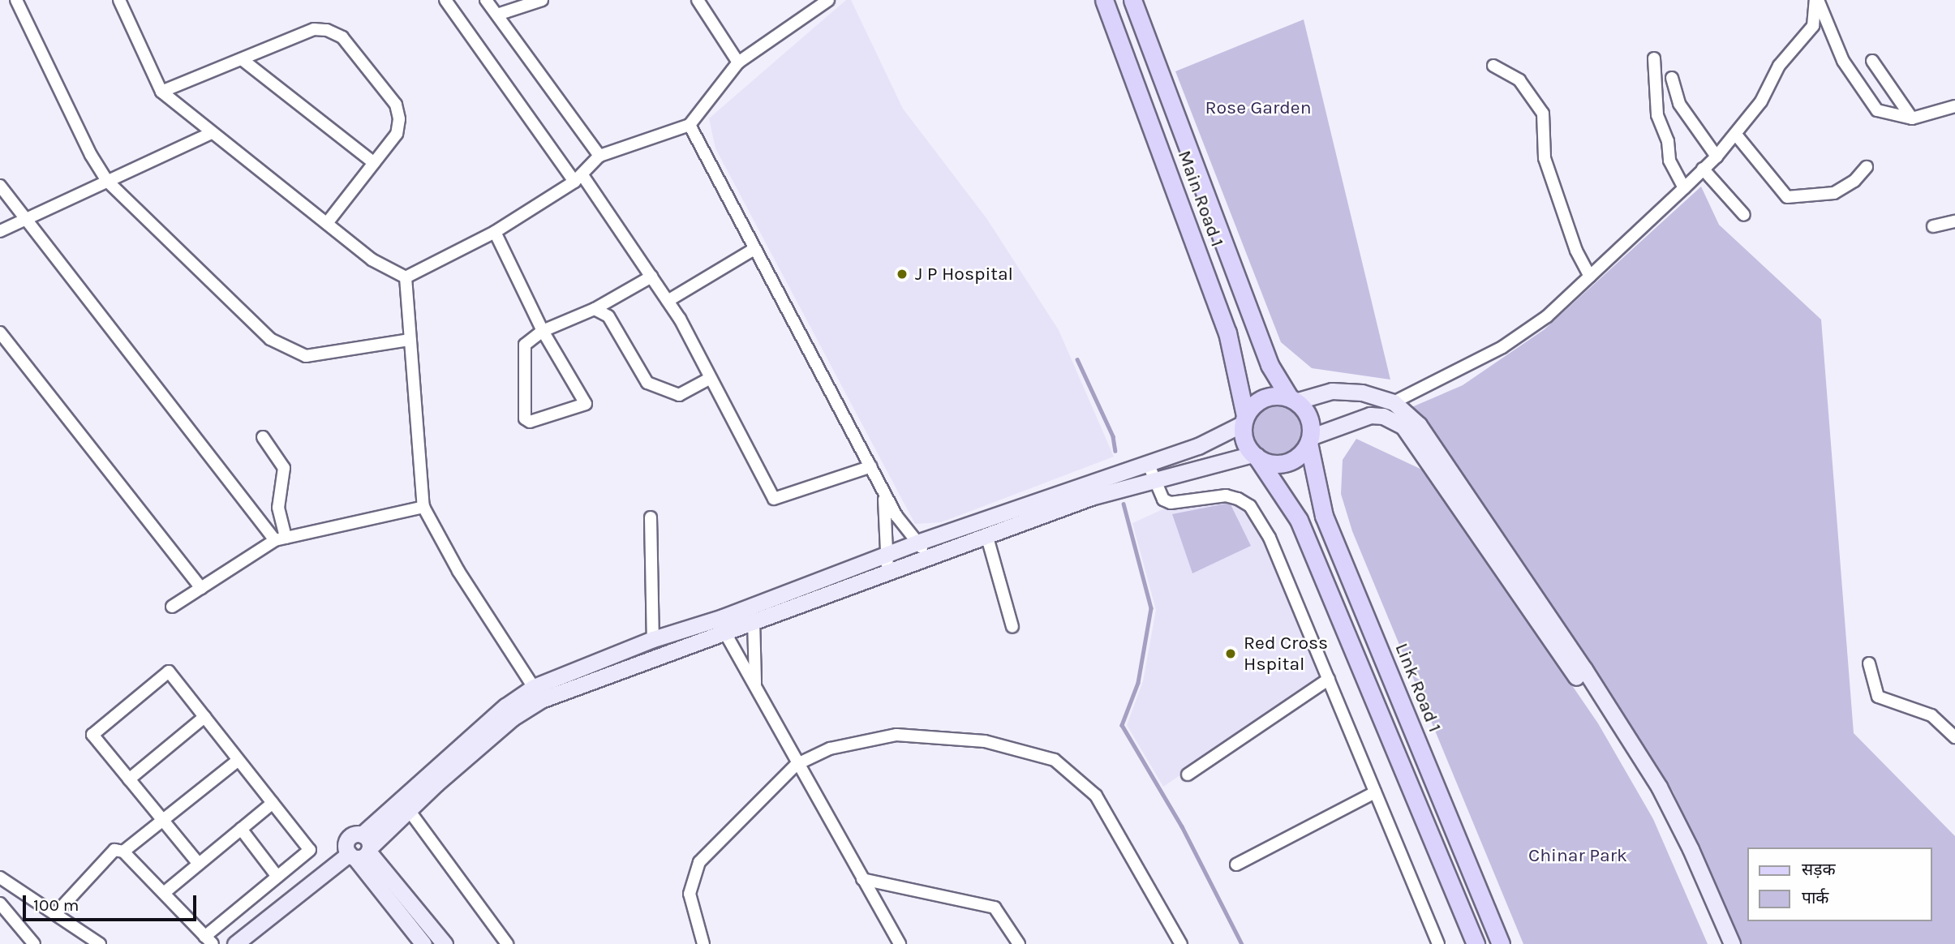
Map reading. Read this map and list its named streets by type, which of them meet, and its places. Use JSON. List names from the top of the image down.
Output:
{
  "streets": {
    "main road": ["Main Road 1", "Link Road 1"]
  },
  "crossings": [
    ["Main Road 1", "Link Road 1"]
  ],
  "parks": ["Rose Garden", "Chinar Park"],
  "places": ["J P Hospital", "Red Cross Hspital"],
  "legend": ["सड़क", "पार्क"],
  "scale_bar": "100 m"
}
